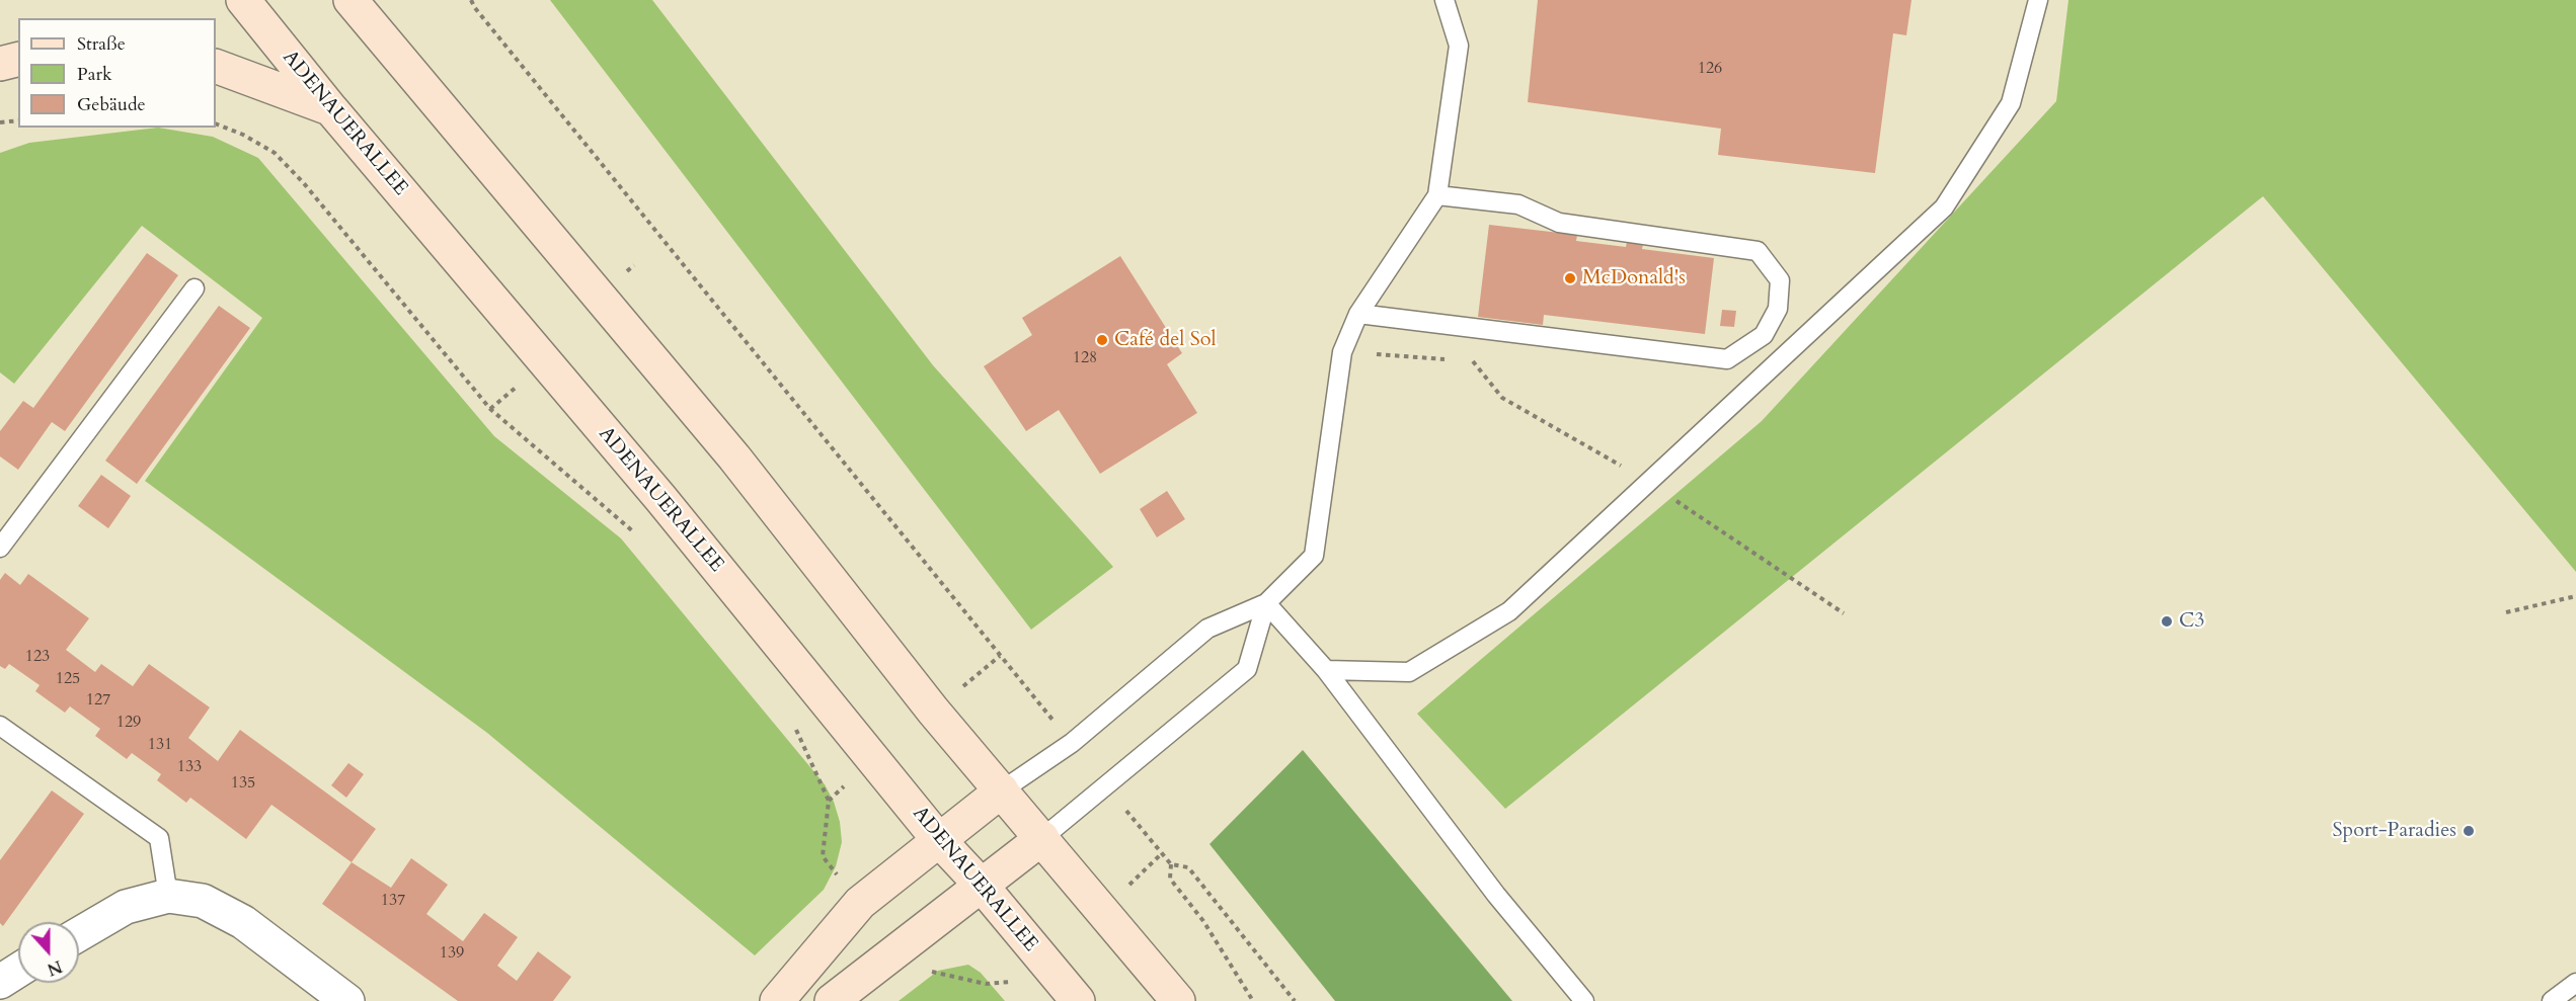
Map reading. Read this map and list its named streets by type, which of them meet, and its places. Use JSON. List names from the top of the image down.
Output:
{
  "streets": {
    "main road": ["ADENAUERALLEE"]
  },
  "places": [
    "McDonald's",
    "Café del Sol",
    "C3",
    "Sport-Paradies"
  ],
  "house_numbers": [
    "126",
    "128",
    "123",
    "125",
    "127",
    "129",
    "131",
    "133",
    "135",
    "137",
    "139"
  ],
  "legend": ["Straße", "Park", "Gebäude"],
  "north": "bottom"
}
